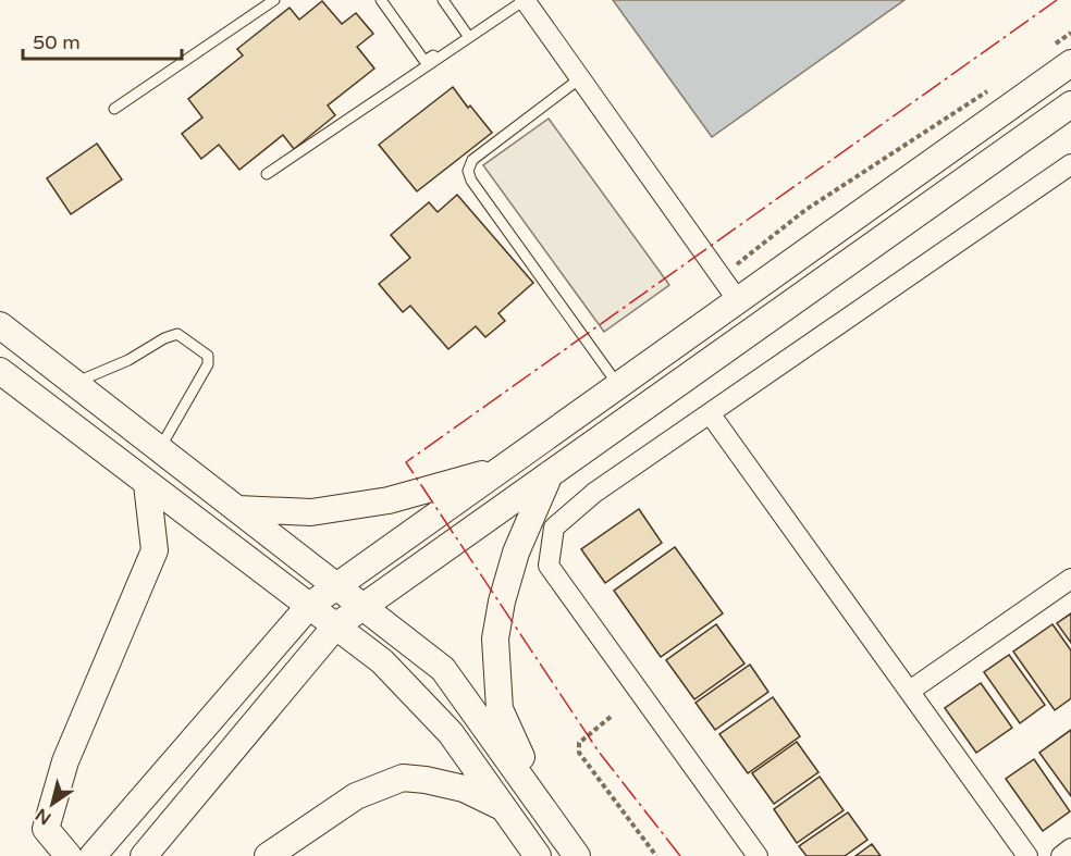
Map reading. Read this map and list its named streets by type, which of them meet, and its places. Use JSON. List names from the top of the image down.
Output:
{
  "scale_bar": "50 m",
  "north": "bottom left"
}
